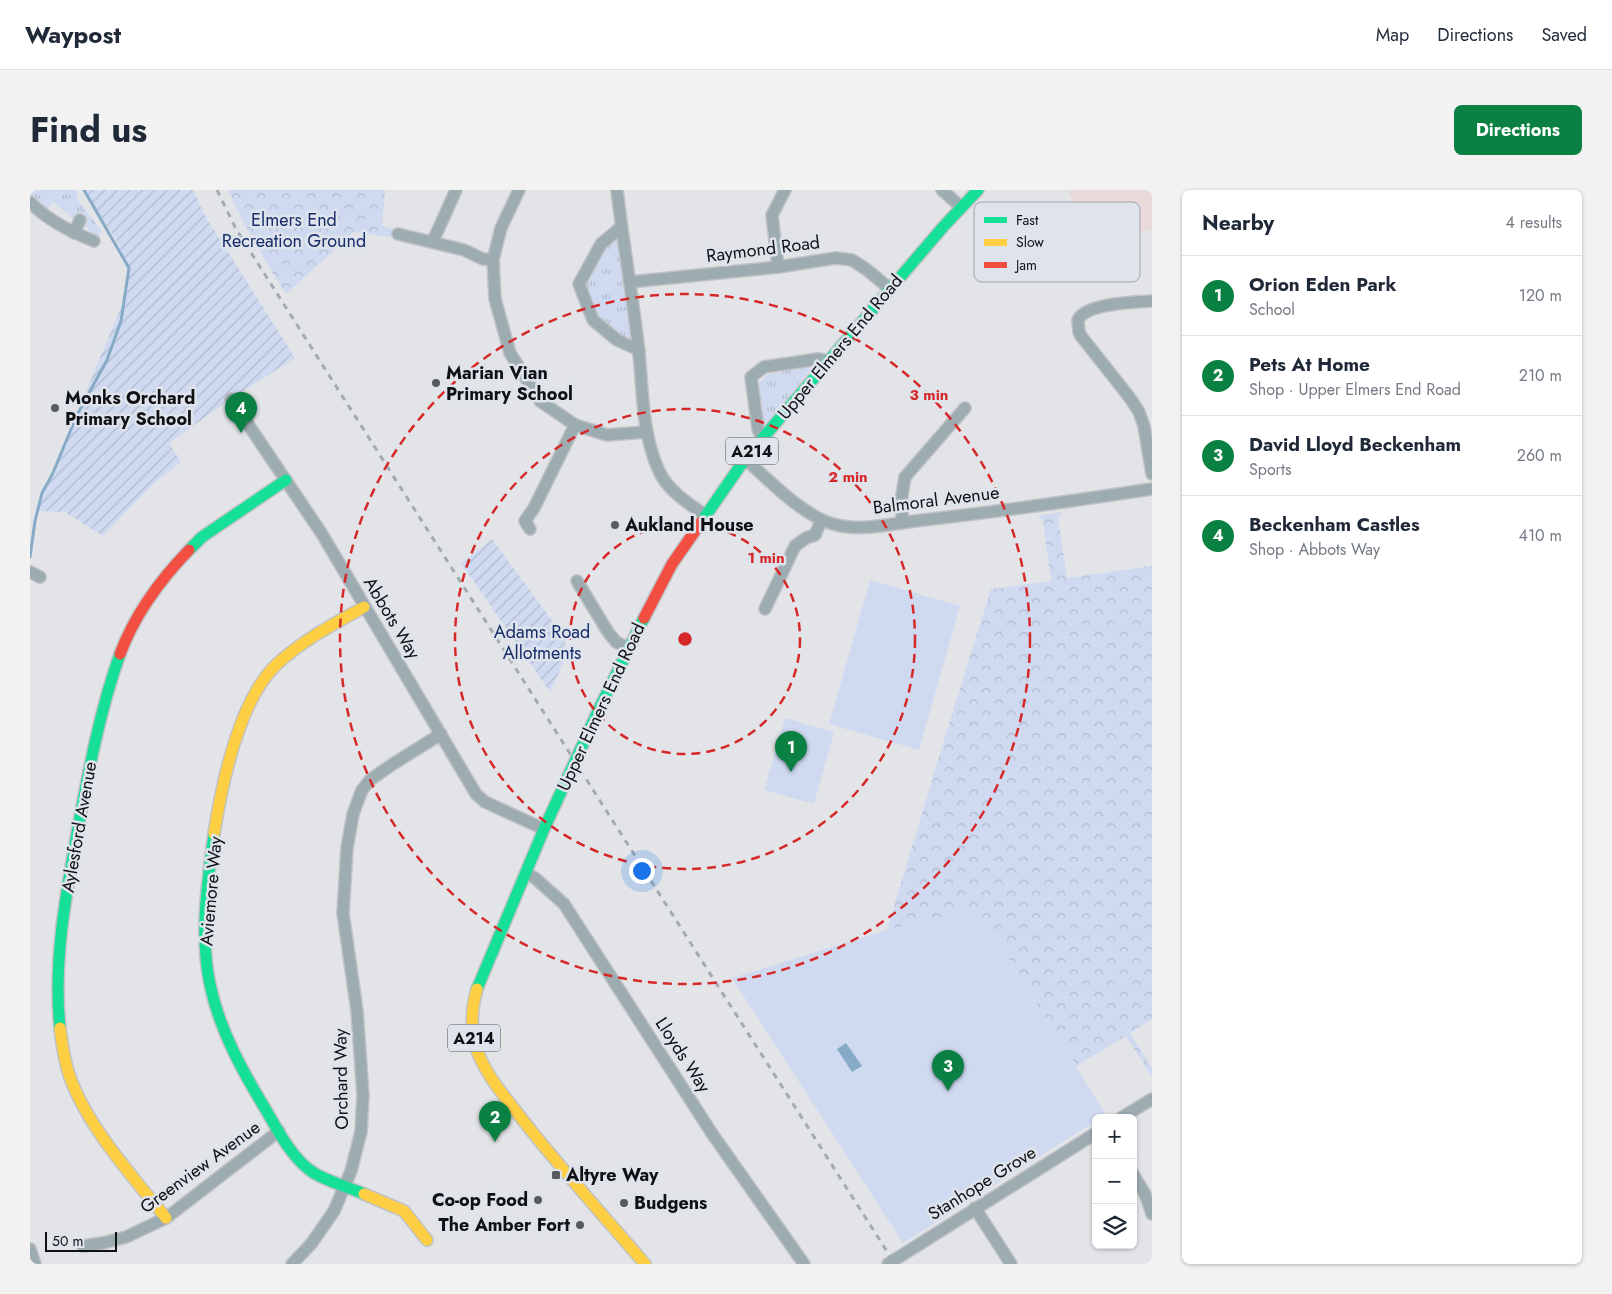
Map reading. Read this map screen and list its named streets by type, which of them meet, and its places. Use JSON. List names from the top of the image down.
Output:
{
  "streets": {
    "street": [
      "Raymond Road",
      "Upper Elmers End Road",
      "A214",
      "Balmoral Avenue",
      "Abbots Way",
      "Aylesford Avenue",
      "Aviemore Way",
      "Lloyds Way",
      "Orchard Way",
      "Greenview Avenue",
      "Stanhope Grove"
    ]
  },
  "crossings": [
    ["Raymond Road", "Upper Elmers End Road"],
    ["Upper Elmers End Road", "Balmoral Avenue"],
    ["Upper Elmers End Road", "Abbots Way"],
    ["Upper Elmers End Road", "Lloyds Way"],
    ["Abbots Way", "Aylesford Avenue"],
    ["Abbots Way", "Aviemore Way"],
    ["Abbots Way", "Orchard Way"],
    ["Aylesford Avenue", "Greenview Avenue"],
    ["Aviemore Way", "Orchard Way"],
    ["Aviemore Way", "Greenview Avenue"]
  ],
  "parks": ["Elmers End Recreation Ground", "Adams Road Allotments"],
  "places": {
    "other": [
      "Marian Vian Primary School",
      "Monks Orchard Primary School",
      "Aukland House",
      "Co-op Food",
      "Budgens",
      "The Amber Fort"
    ],
    "transit": ["Altyre Way"]
  },
  "legend": ["Fast", "Slow", "Jam"],
  "scale_bar": "50 m",
  "page": {
    "header": "Waypost",
    "nav": ["Map", "Directions", "Saved"],
    "title": "Find us",
    "buttons": "Directions",
    "heading": ["Nearby", "4 results"],
    "list": [
      {
        "mark": "1",
        "name": "Orion Eden Park",
        "note": "School",
        "value": "120 m"
      },
      {
        "mark": "2",
        "name": "Pets At Home",
        "note": "Shop · Upper Elmers End Road",
        "value": "210 m"
      },
      {
        "mark": "3",
        "name": "David Lloyd Beckenham",
        "note": "Sports",
        "value": "260 m"
      },
      {
        "mark": "4",
        "name": "Beckenham Castles",
        "note": "Shop · Abbots Way",
        "value": "410 m"
      }
    ],
    "pins": [
      "4",
      "1",
      "3",
      "2"
    ],
    "map_buttons": ["+", "−"],
    "scale": "50 m"
  },
  "rings": ["3 min", "2 min", "1 min"]
}
